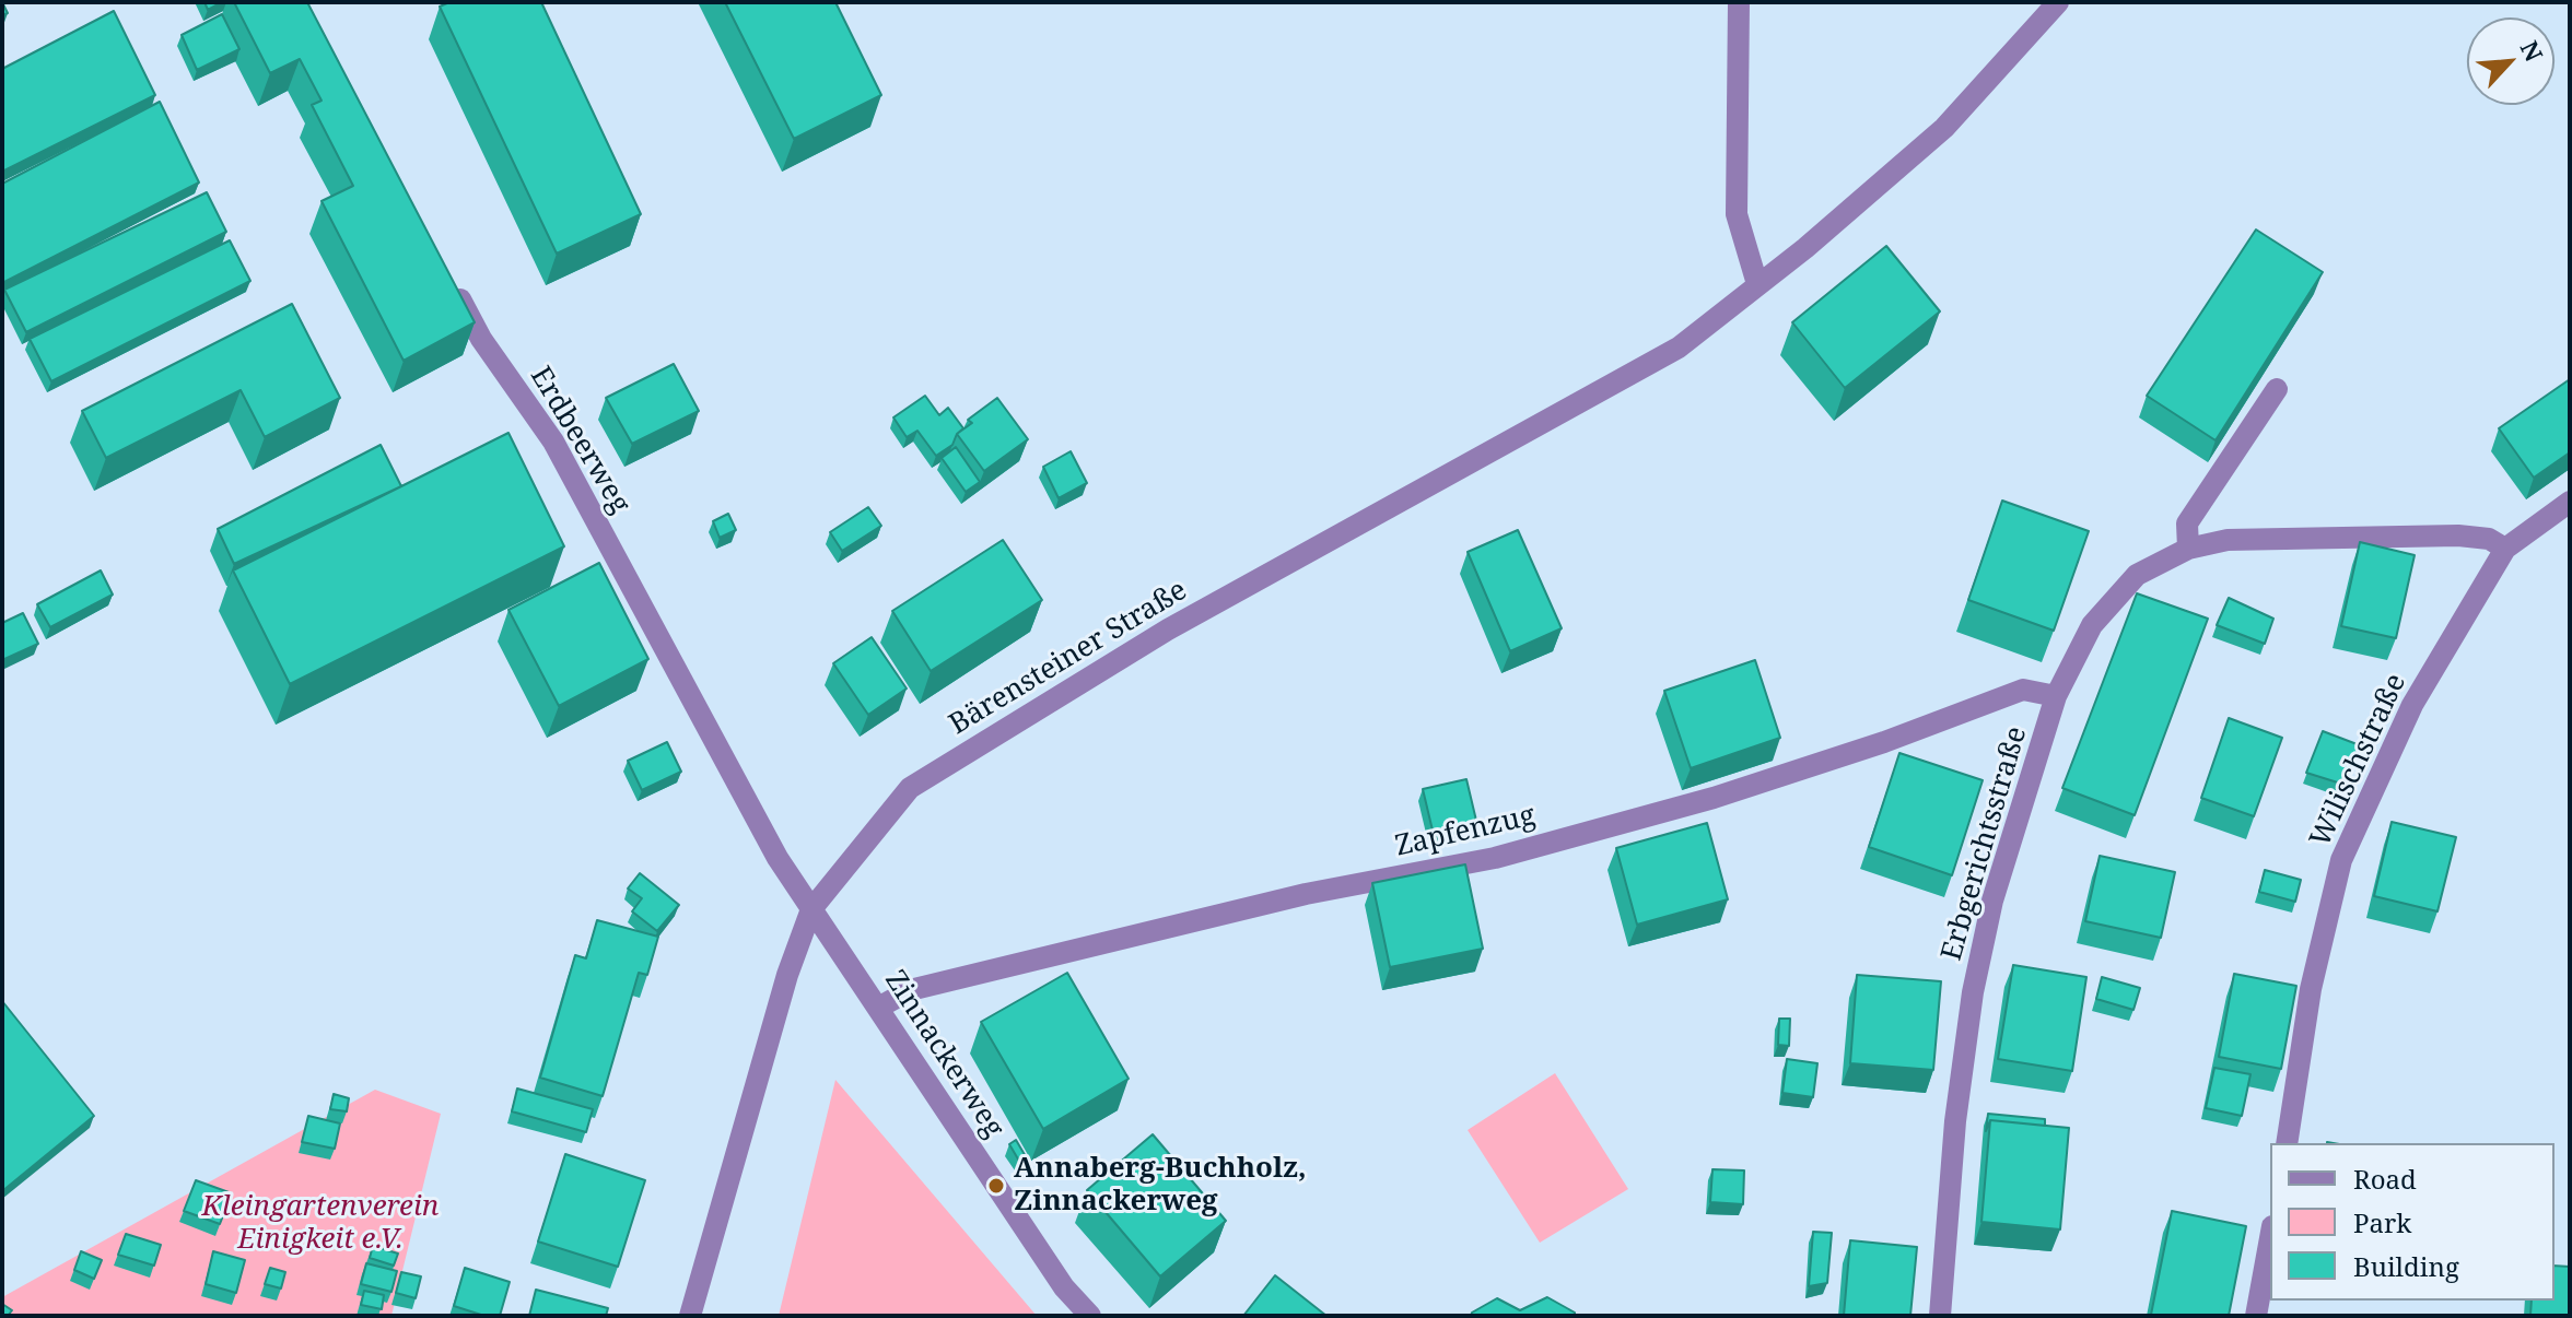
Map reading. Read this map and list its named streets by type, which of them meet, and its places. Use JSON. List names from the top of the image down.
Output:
{
  "streets": {
    "street": [
      "Erdbeerweg",
      "Bärensteiner Straße",
      "Wilischstraße",
      "Zapfenzug",
      "Erbgerichtsstraße",
      "Zinnackerweg"
    ]
  },
  "crossings": [
    ["Erdbeerweg", "Bärensteiner Straße"],
    ["Erdbeerweg", "Zinnackerweg"],
    ["Bärensteiner Straße", "Zinnackerweg"],
    ["Wilischstraße", "Erbgerichtsstraße"],
    ["Zapfenzug", "Erbgerichtsstraße"],
    ["Zapfenzug", "Zinnackerweg"]
  ],
  "parks": ["Kleingartenverein Einigkeit e.V."],
  "places": ["Annaberg-Buchholz, Zinnackerweg"],
  "legend": ["Road", "Park", "Building"],
  "north": "top right"
}
